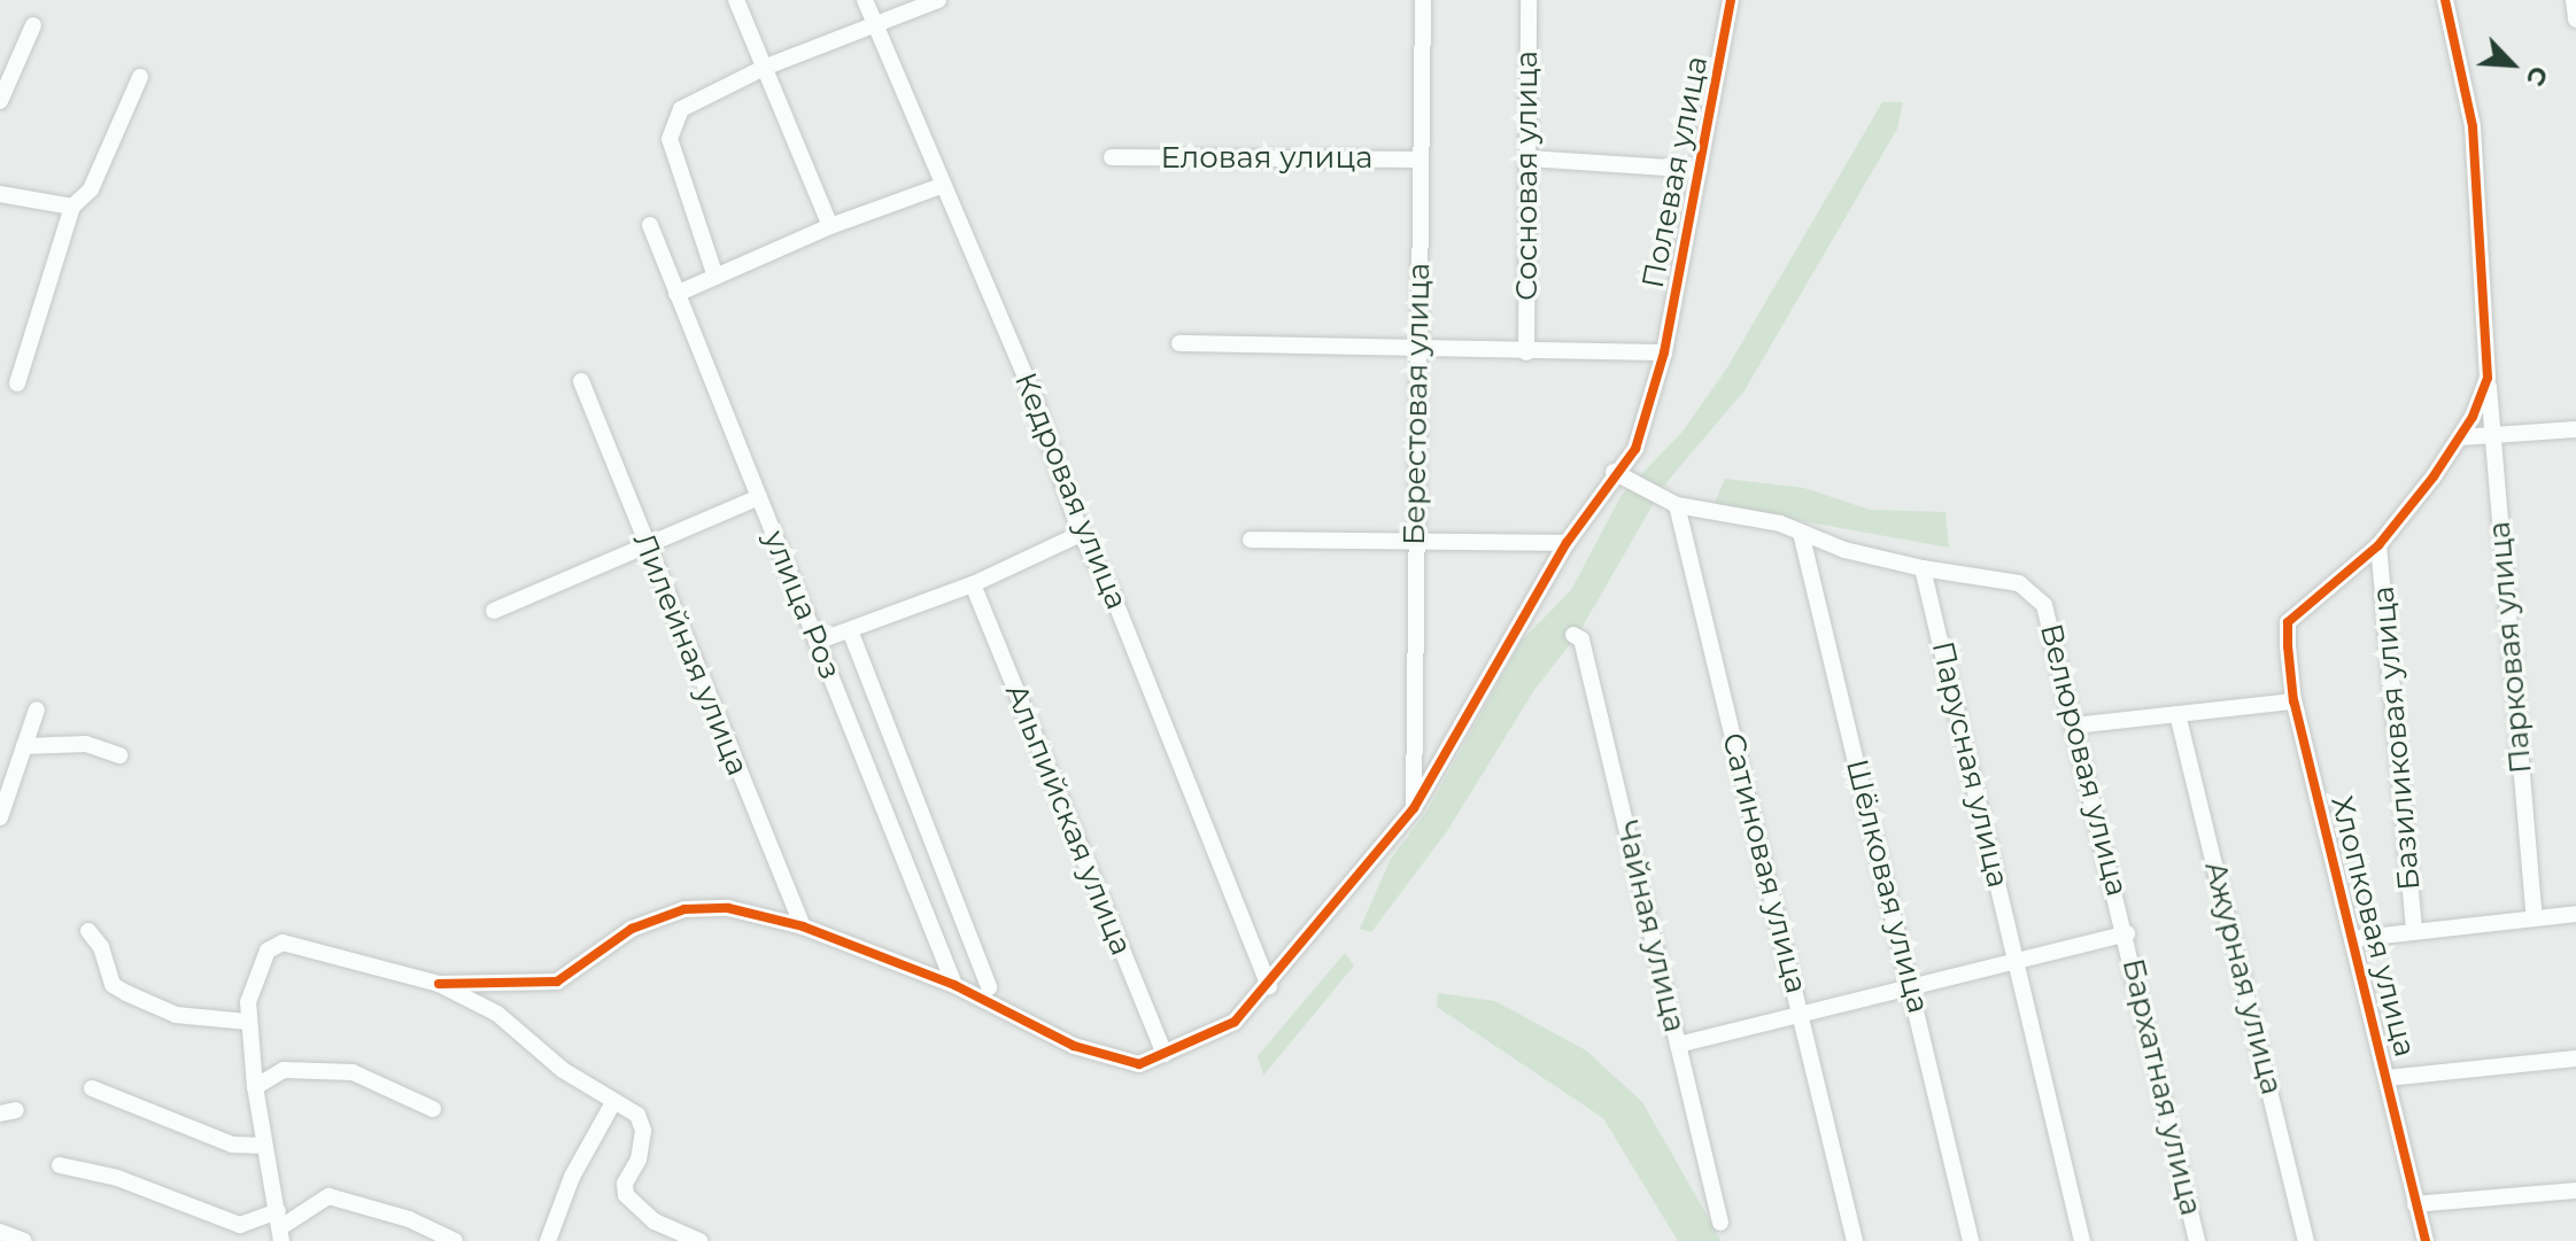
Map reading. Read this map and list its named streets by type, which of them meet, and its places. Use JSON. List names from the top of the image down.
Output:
{
  "streets": {
    "street": [
      "Еловая улица",
      "Полевая улица",
      "Сосновая улица",
      "Берестовая улица",
      "Кедровая улица",
      "улица Роз",
      "Парковая улица",
      "Лилейная улица",
      "Базиликовая улица",
      "Велюровая улица",
      "Парусная улица",
      "Альпийская улица",
      "Сатиновая улица",
      "Шёлковая улица",
      "Чайная улица",
      "Хлопковая улица",
      "Ажурная улица",
      "Бархатная улица"
    ]
  },
  "crossings": [
    ["Еловая улица", "Берестовая улица"],
    ["Полевая улица", "Берестовая улица"],
    ["Полевая улица", "Кедровая улица"],
    ["Полевая улица", "улица Роз"],
    ["Полевая улица", "Лилейная улица"],
    ["Полевая улица", "Альпийская улица"],
    ["Базиликовая улица", "Хлопковая улица"],
    ["Велюровая улица", "Парусная улица"],
    ["Велюровая улица", "Бархатная улица"]
  ],
  "north": "bottom right"
}
